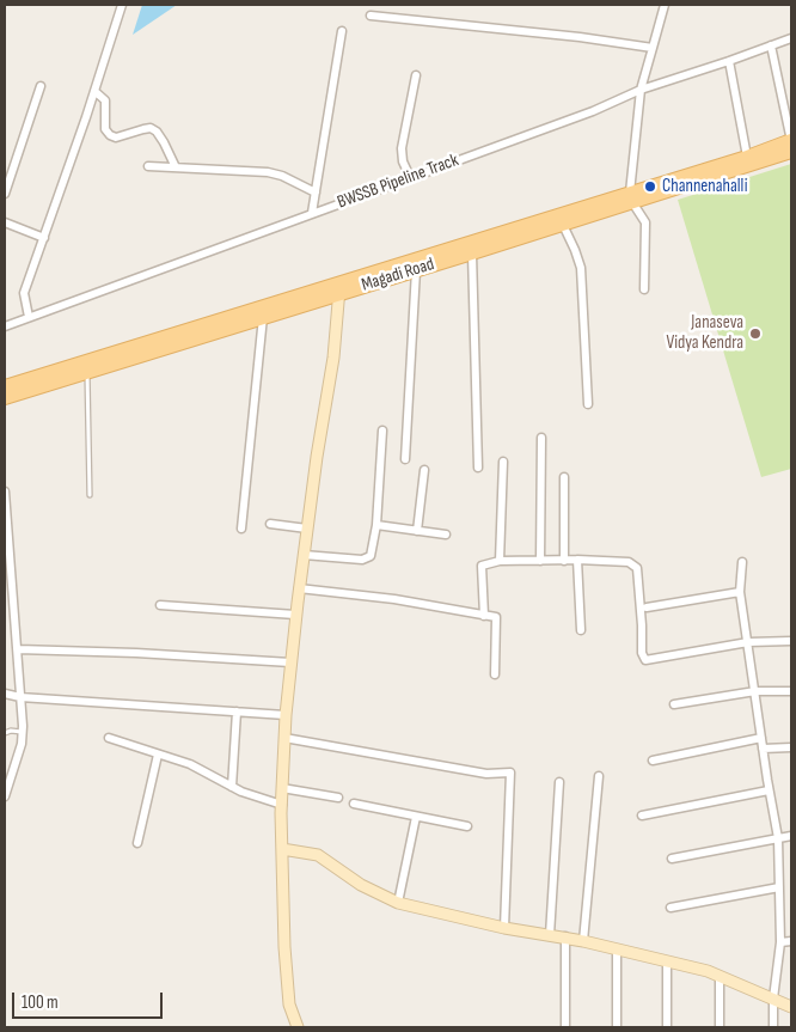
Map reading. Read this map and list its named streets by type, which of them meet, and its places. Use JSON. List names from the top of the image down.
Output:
{
  "streets": {
    "main road": ["Magadi Road"],
    "street": ["BWSSB Pipeline Track"]
  },
  "places": ["Channenahalli", "Janaseva Vidya Kendra"],
  "scale_bar": "100 m"
}
